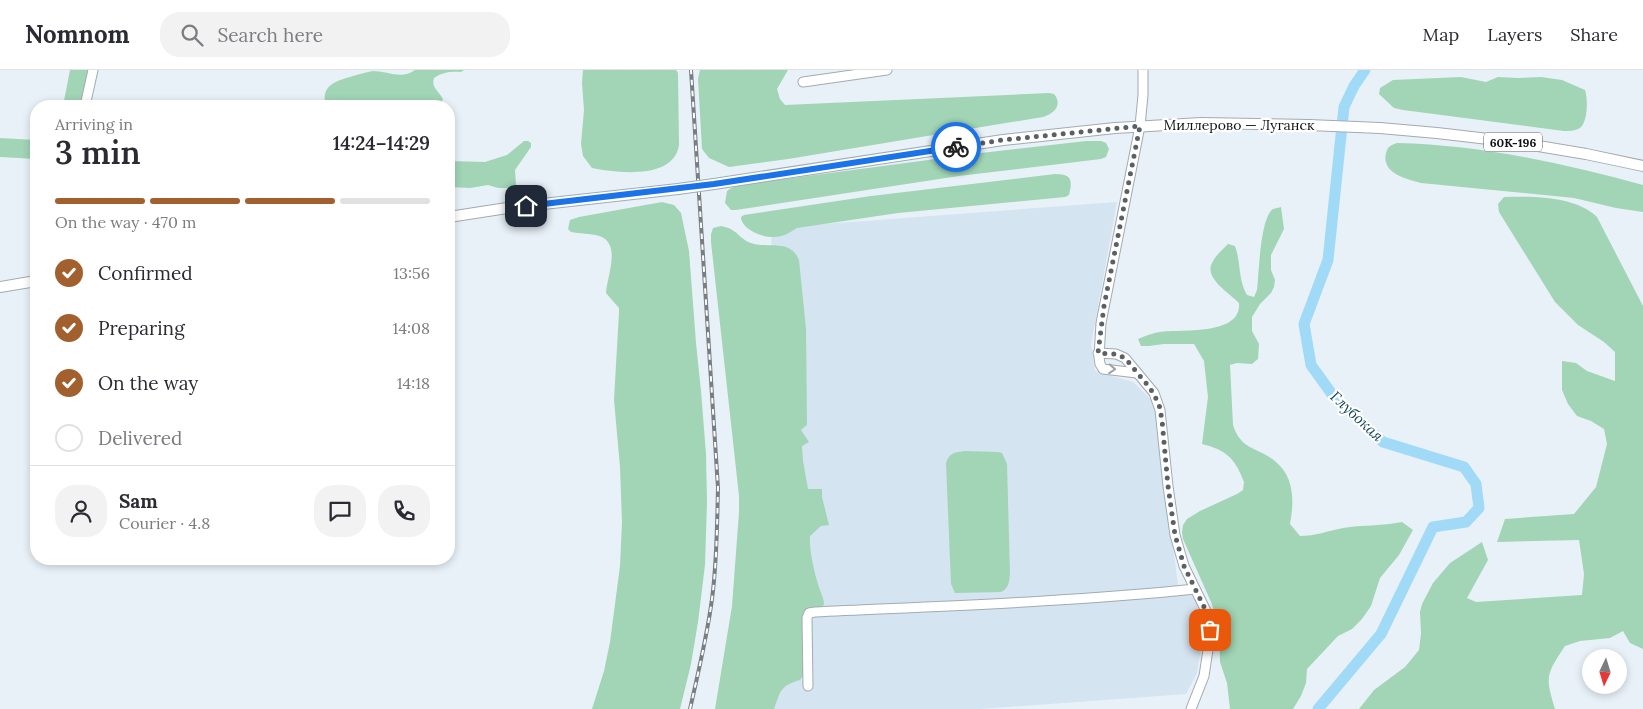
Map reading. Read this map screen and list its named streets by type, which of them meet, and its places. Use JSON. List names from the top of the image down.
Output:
{
  "streets": {
    "main road": ["Миллерово — Луганск", "60К-196"]
  },
  "water": ["Глубокая"],
  "north": "bottom",
  "page": {
    "header": "Nomnom",
    "search": "Search here",
    "nav": ["Map", "Layers", "Share"],
    "heading": ["3 min", "Arriving in", "14:24–14:29"],
    "panel": ["Sam", "Courier · 4.8"],
    "bar": "On the way · 470 m",
    "list": [
      ["Confirmed", "13:56"],
      ["Preparing", "14:08"],
      ["On the way", "14:18"],
      "Delivered"
    ]
  }
}
